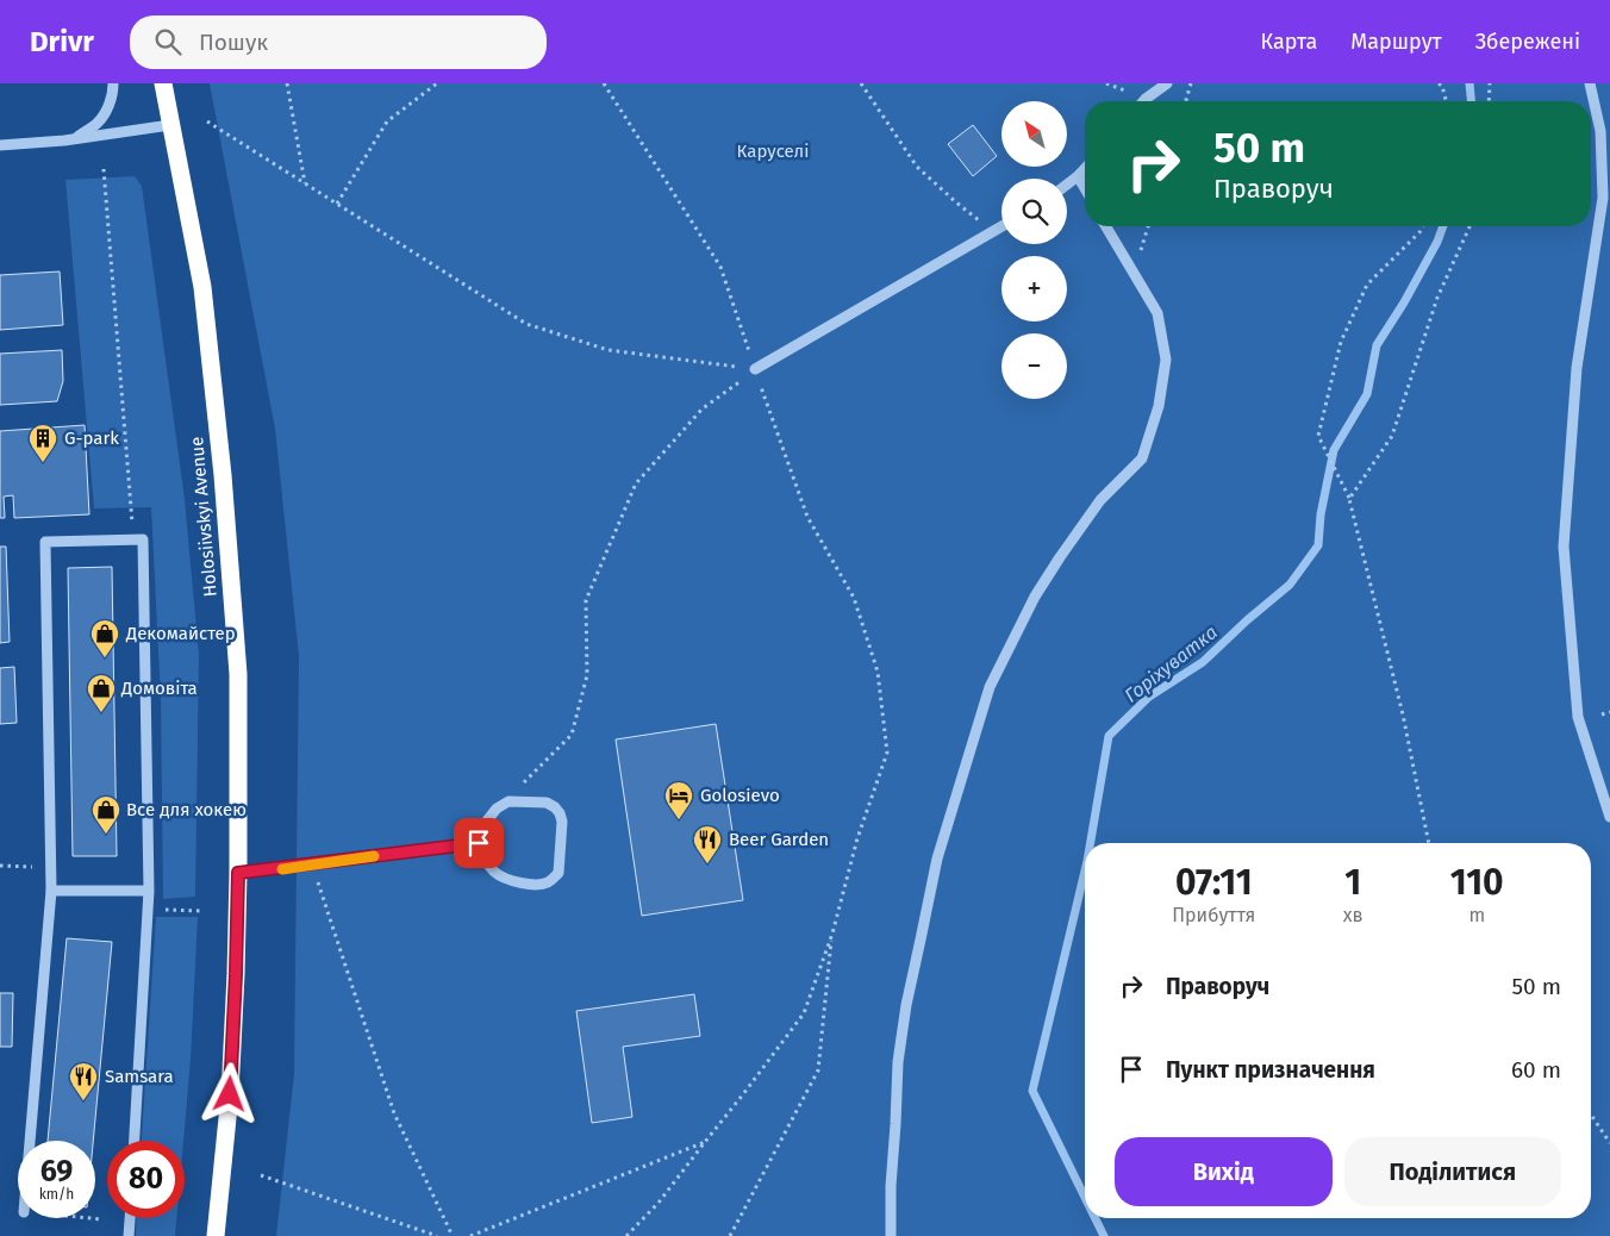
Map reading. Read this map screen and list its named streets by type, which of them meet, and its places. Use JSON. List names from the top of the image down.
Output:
{
  "streets": {
    "highway": ["Holosiivskyi Avenue"]
  },
  "water": ["Горіхуватка"],
  "parks": ["Каруселі"],
  "places": {
    "building": ["G-park"],
    "shop": ["Декомайстер", "Домовіта", "Все для хокею"],
    "hotel": ["Golosievo"],
    "restaurant": ["Beer Garden", "Samsara"]
  },
  "north": "top left",
  "page": {
    "header": "Drivr",
    "search": "Пошук",
    "nav": ["Карта", "Маршрут", "Збережені"],
    "map_buttons": ["+", "−"],
    "turn": ["50 m", "Праворуч"],
    "eta": [
      "07:11",
      "Прибуття",
      "1",
      "хв",
      "110",
      "m"
    ],
    "list": [
      {
        "name": "Праворуч",
        "value": "50 m"
      },
      {
        "name": "Пункт призначення",
        "value": "60 m"
      }
    ],
    "buttons": ["Вихід", "Поділитися"],
    "speed": "69 km/h",
    "limit": "80"
  }
}
